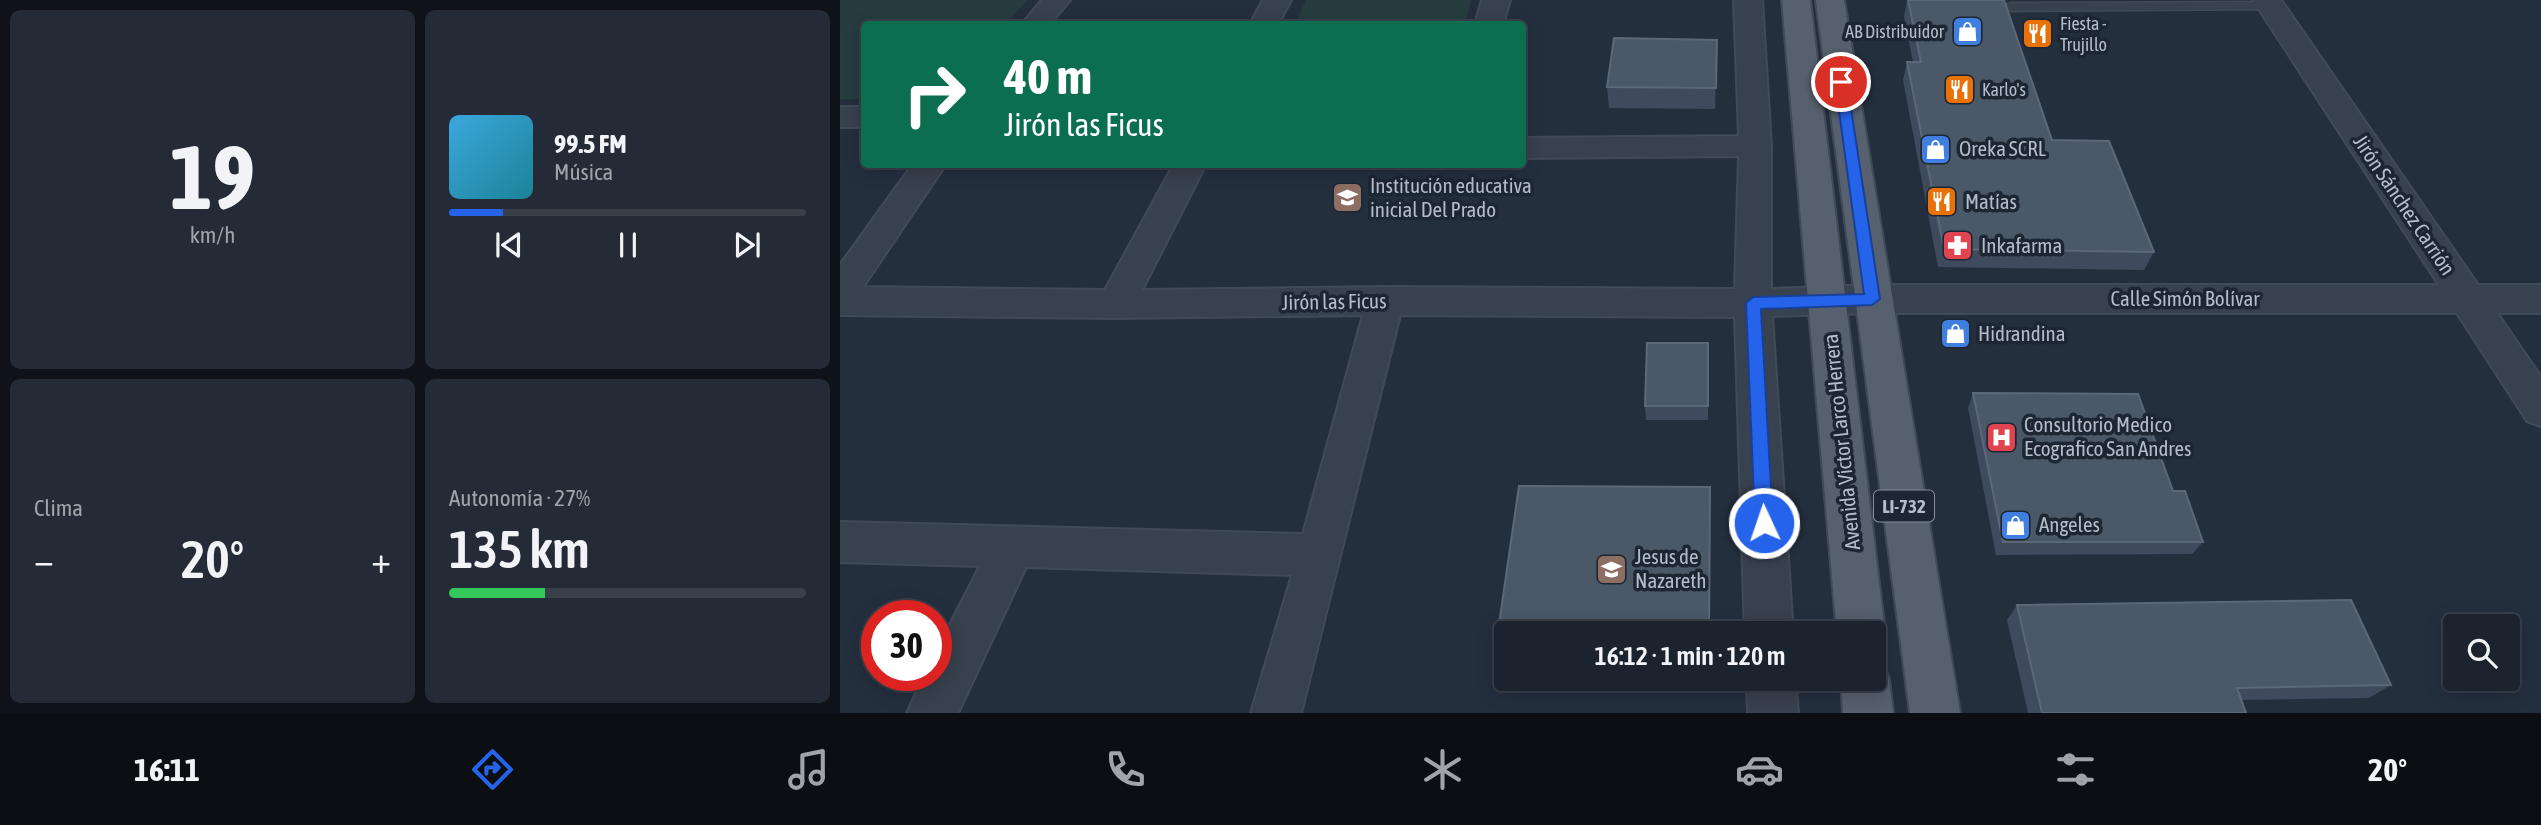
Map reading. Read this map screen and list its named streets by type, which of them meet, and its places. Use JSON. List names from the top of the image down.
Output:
{
  "streets": {
    "main road": ["Avenida Víctor Larco Herrera", "LI-732"],
    "street": ["Jirón Sánchez Carrión", "Calle Simón Bolívar", "Jirón las Ficus"]
  },
  "crossings": [
    ["Jirón Sánchez Carrión", "Calle Simón Bolívar"],
    ["Calle Simón Bolívar", "Jirón las Ficus"],
    ["Calle Simón Bolívar", "Avenida Víctor Larco Herrera"],
    ["Calle Simón Bolívar", "LI-732"],
    ["Jirón las Ficus", "Avenida Víctor Larco Herrera"]
  ],
  "places": {
    "shop": [
      "AB Distribuidor",
      "Oreka SCRL",
      "Hidrandina",
      "Angeles"
    ],
    "restaurant": ["Fiesta - Trujillo", "Karlo's", "Matías"],
    "school or university": ["Institución educativa inicial Del Prado", "Jesus de Nazareth"],
    "pharmacy": ["Inkafarma"],
    "hospital": ["Consultorio Medico Ecografico San Andres"]
  },
  "page": {
    "tile": [
      ["19", "km/h"],
      "Clima",
      ["Autonomía · 27%", "135 km"]
    ],
    "turn": ["40 m", "Jirón las Ficus"],
    "song": ["99.5 FM", "Música"],
    "heat": ["−", "20°", "+"],
    "limit": "30",
    "trip": "16:12 · 1 min · 120 m",
    "tabs": ["16:11", "20°"]
  }
}
